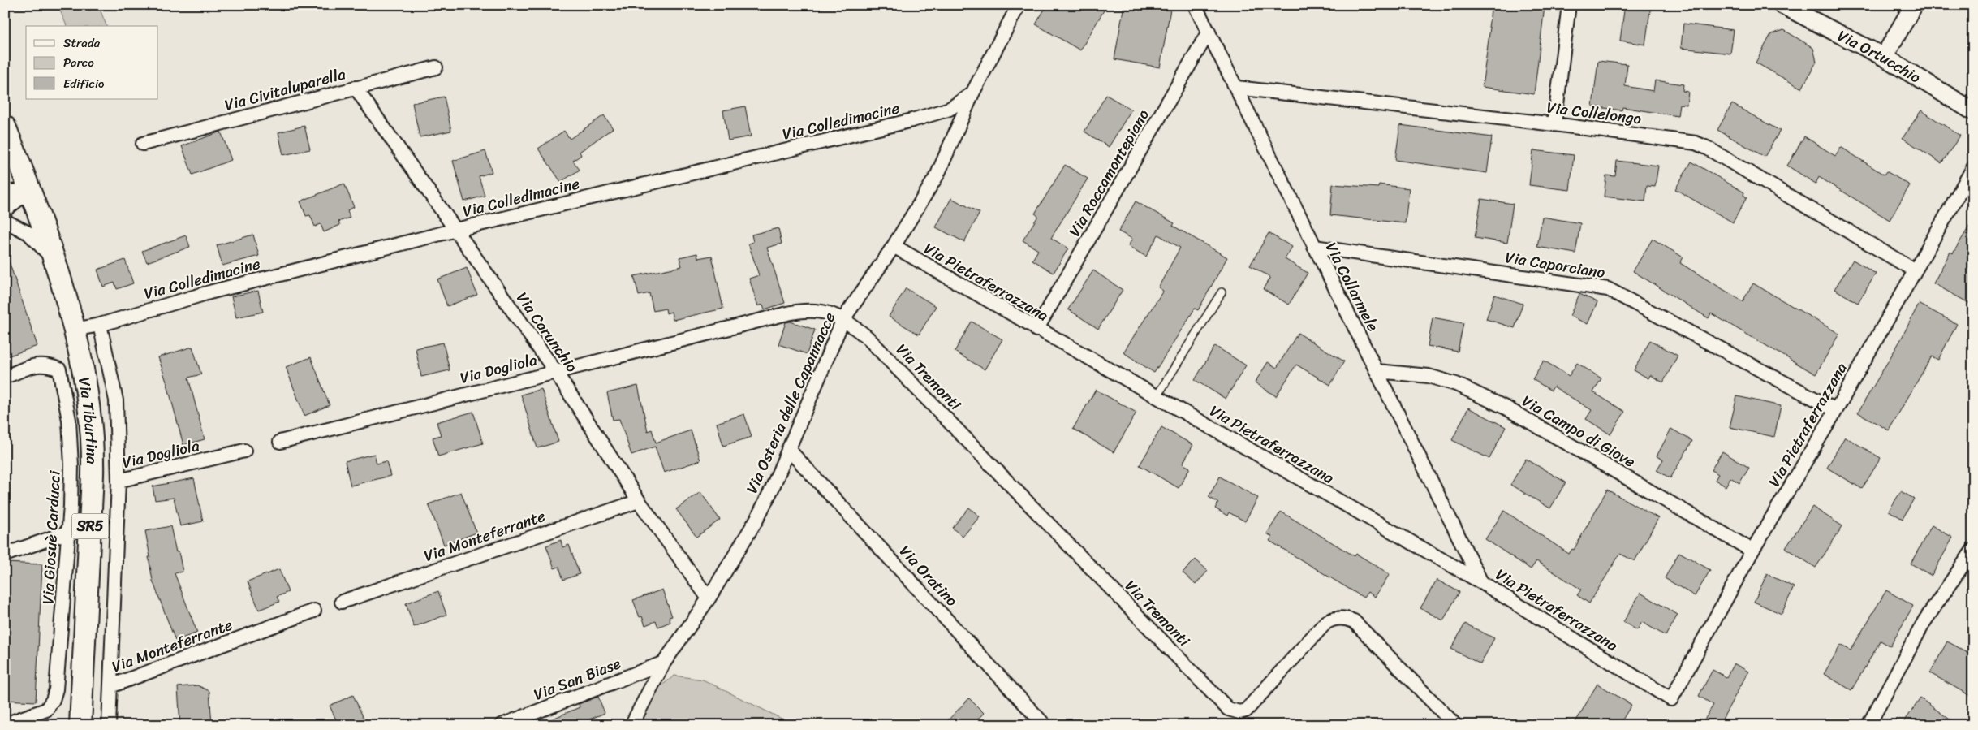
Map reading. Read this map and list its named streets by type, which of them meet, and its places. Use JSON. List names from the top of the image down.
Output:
{
  "streets": {
    "main road": ["Via Tiburtina", "SR5"],
    "street": [
      "Via Ortucchio",
      "Via Civitaluparella",
      "Via Collelongo",
      "Via Colledimacine",
      "Via Roccamontepiano",
      "Via Caporciano",
      "Via Pietraferrazzana",
      "Via Collarmele",
      "Via Carunchio",
      "Via Dogliola",
      "Via Tremonti",
      "Via Osteria delle Capannacce",
      "Via Campo di Giove",
      "Via Monteferrante",
      "Via Giosuè Carducci",
      "Via Oratino",
      "Via San Biase"
    ]
  },
  "crossings": [
    ["Via Civitaluparella", "Via Carunchio"],
    ["Via Collelongo", "Via Pietraferrazzana"],
    ["Via Collelongo", "Via Collarmele"],
    ["Via Colledimacine", "Via Carunchio"],
    ["Via Colledimacine", "Via Dogliola"],
    ["Via Colledimacine", "Via Osteria delle Capannacce"],
    ["Via Colledimacine", "Via Tiburtina"],
    ["Via Roccamontepiano", "Via Pietraferrazzana"],
    ["Via Roccamontepiano", "Via Collarmele"],
    ["Via Caporciano", "Via Pietraferrazzana"],
    ["Via Caporciano", "Via Collarmele"],
    ["Via Pietraferrazzana", "Via Collarmele"],
    ["Via Pietraferrazzana", "Via Osteria delle Capannacce"],
    ["Via Pietraferrazzana", "Via Campo di Giove"],
    ["Via Collarmele", "Via Campo di Giove"],
    ["Via Carunchio", "Via Dogliola"],
    ["Via Carunchio", "Via Osteria delle Capannacce"],
    ["Via Carunchio", "Via Monteferrante"],
    ["Via Dogliola", "Via Tremonti"],
    ["Via Dogliola", "Via Osteria delle Capannacce"],
    ["Via Tremonti", "Via Osteria delle Capannacce"],
    ["Via Osteria delle Capannacce", "Via Oratino"],
    ["Via Osteria delle Capannacce", "Via San Biase"]
  ],
  "legend": ["Strada", "Parco", "Edificio"]
}
